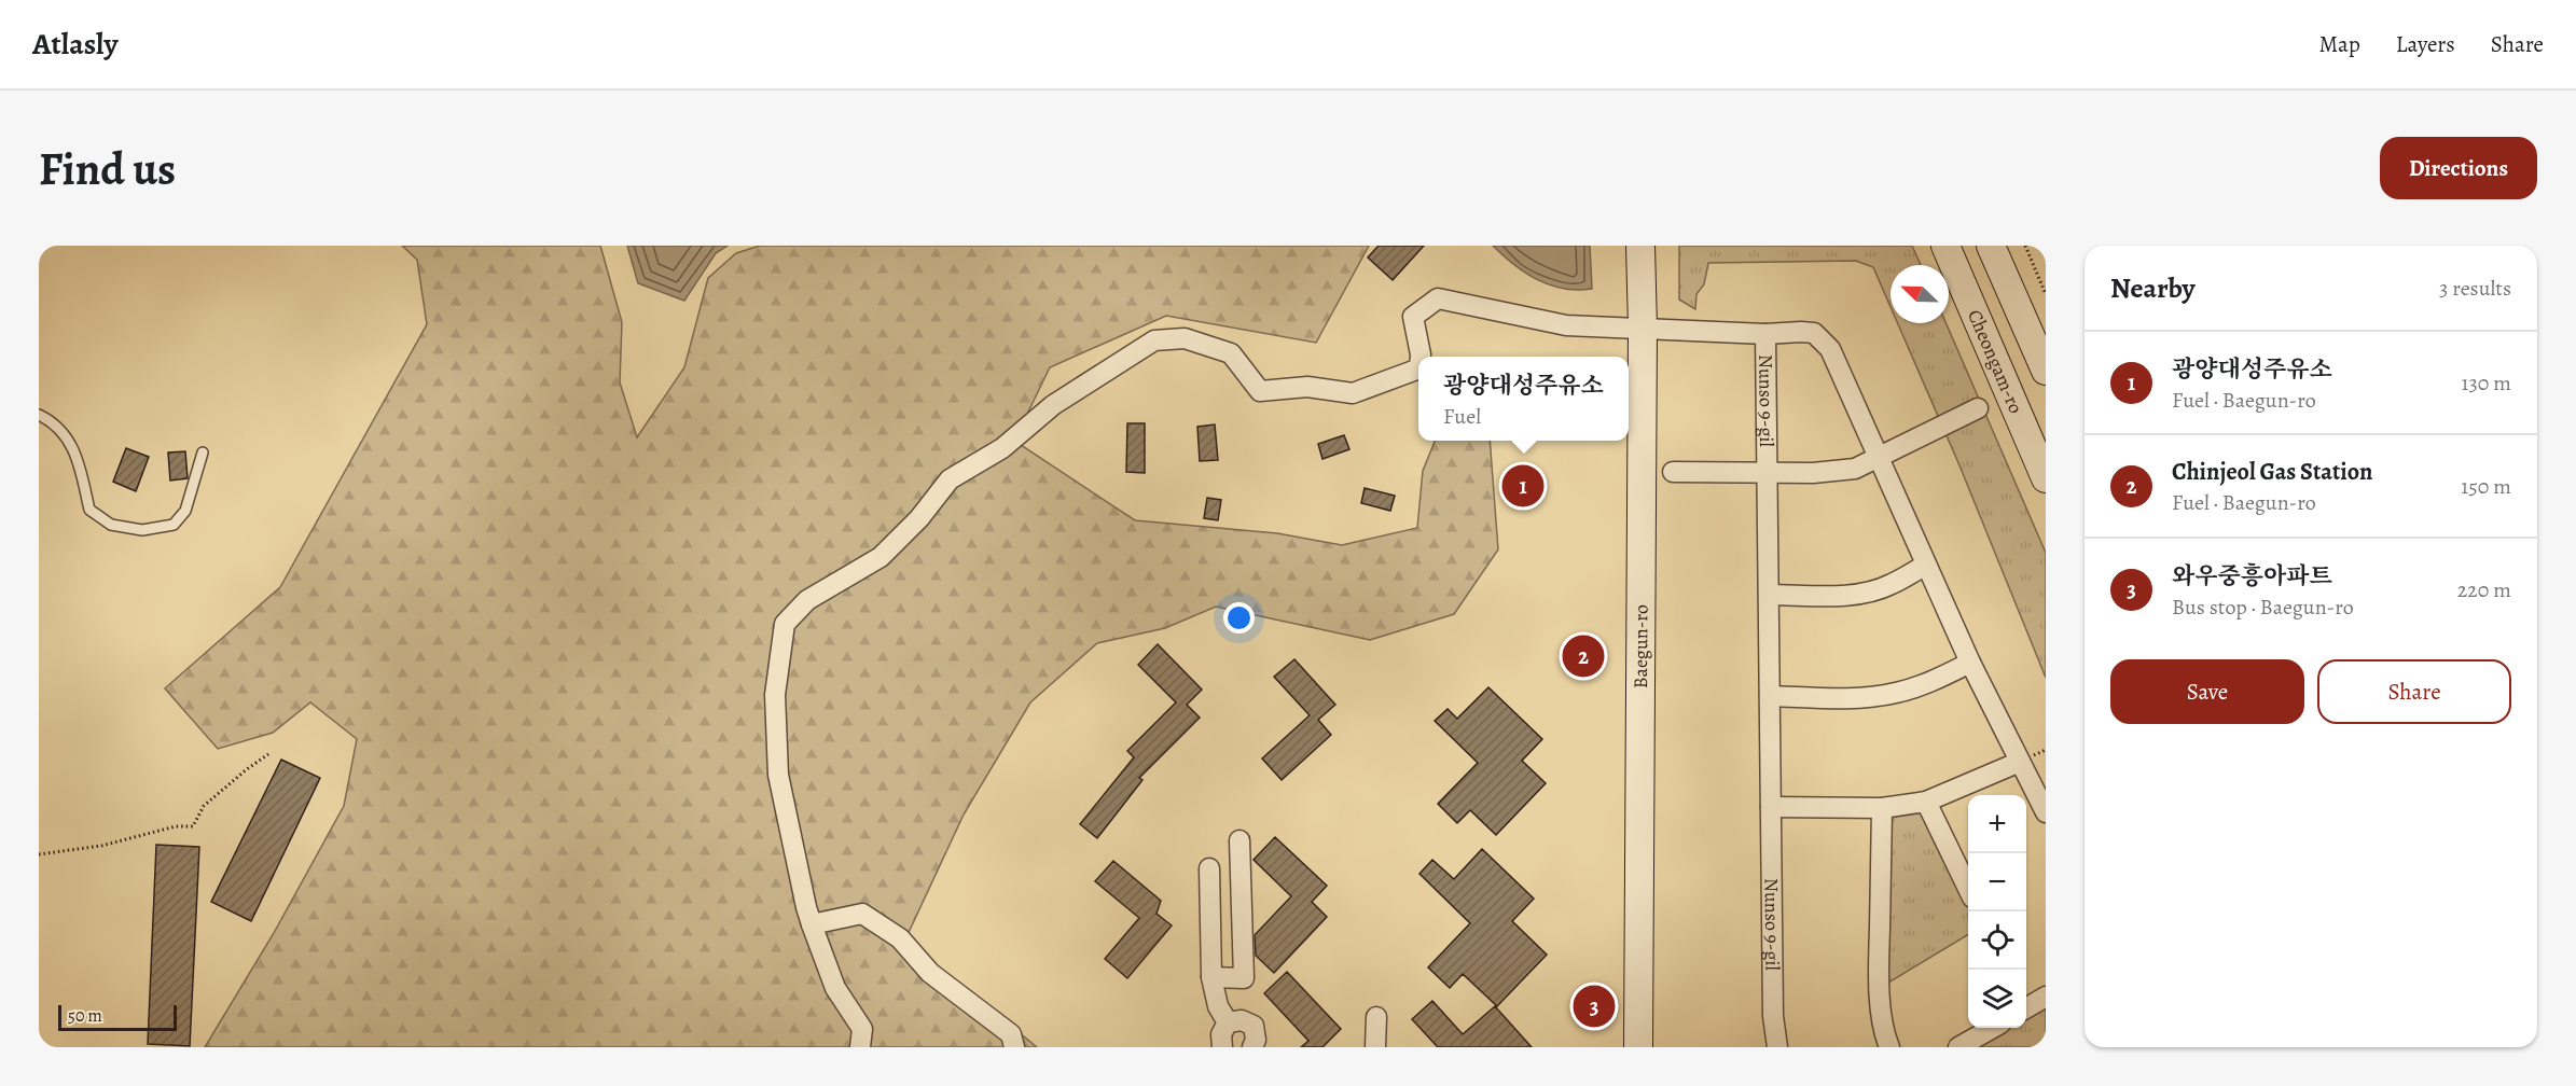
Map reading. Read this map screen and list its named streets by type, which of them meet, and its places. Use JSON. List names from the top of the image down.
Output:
{
  "streets": {
    "main road": ["Cheongam-ro", "Baegun-ro"],
    "street": ["Nunso 9-gil"]
  },
  "scale_bar": "50 m",
  "north": "top left",
  "page": {
    "header": "Atlasly",
    "nav": ["Map", "Layers", "Share"],
    "buttons": [
      "Directions",
      ["Save", "Share"]
    ],
    "title": "Find us",
    "heading": ["Nearby", "3 results"],
    "list": [
      {
        "mark": "1",
        "name": "광양대성주유소",
        "note": "Fuel · Baegun-ro",
        "value": "130 m"
      },
      {
        "mark": "2",
        "name": "Chinjeol Gas Station",
        "note": "Fuel · Baegun-ro",
        "value": "150 m"
      },
      {
        "mark": "3",
        "name": "와우중흥아파트",
        "note": "Bus stop · Baegun-ro",
        "value": "220 m"
      }
    ],
    "popup": ["광양대성주유소", "Fuel"],
    "pins": ["1", "2", "3"],
    "map_buttons": ["+", "−"],
    "scale": "50 m"
  }
}
